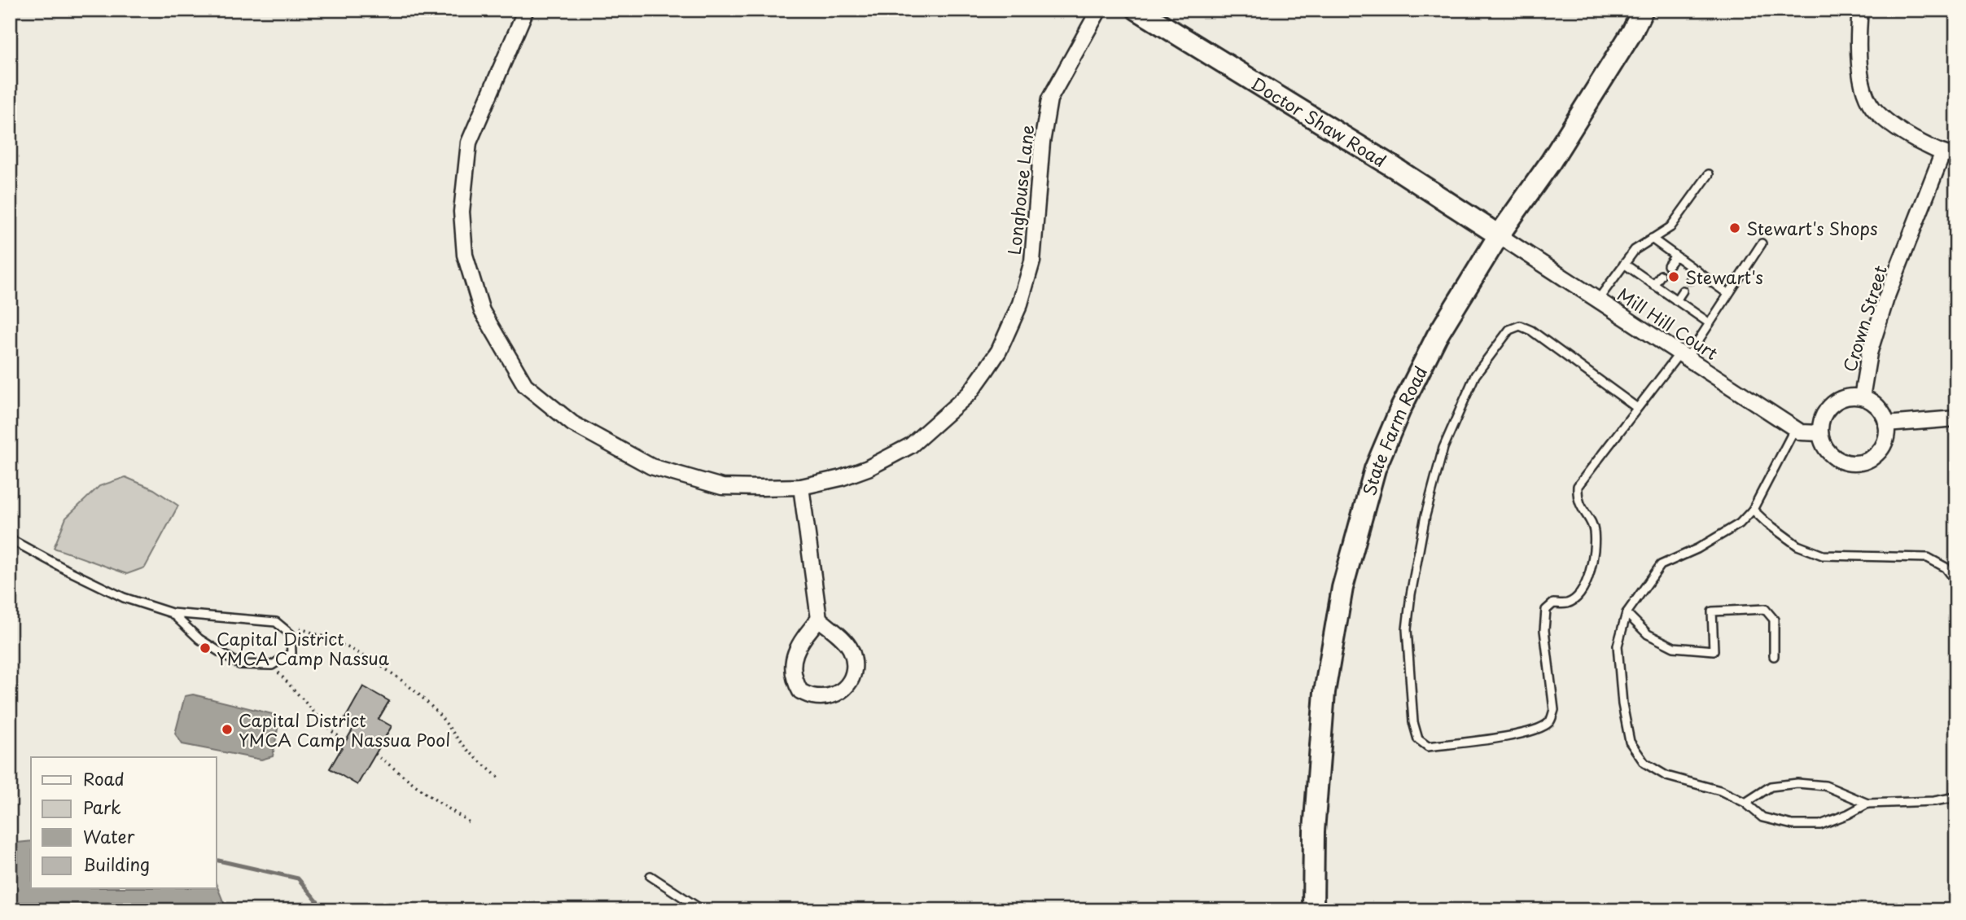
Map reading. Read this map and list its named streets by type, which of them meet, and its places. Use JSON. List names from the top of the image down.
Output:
{
  "streets": {
    "main road": ["Doctor Shaw Road", "State Farm Road"],
    "street": ["Longhouse Lane", "Crown Street", "Mill Hill Court"]
  },
  "crossings": [
    ["Doctor Shaw Road", "Mill Hill Court"],
    ["Doctor Shaw Road", "State Farm Road"],
    ["Crown Street", "Mill Hill Court"],
    ["Mill Hill Court", "State Farm Road"]
  ],
  "places": [
    "Stewart's Shops",
    "Stewart's",
    "Capital District YMCA Camp Nassua",
    "Capital District YMCA Camp Nassua Pool"
  ],
  "legend": [
    "Road",
    "Park",
    "Water",
    "Building"
  ]
}
